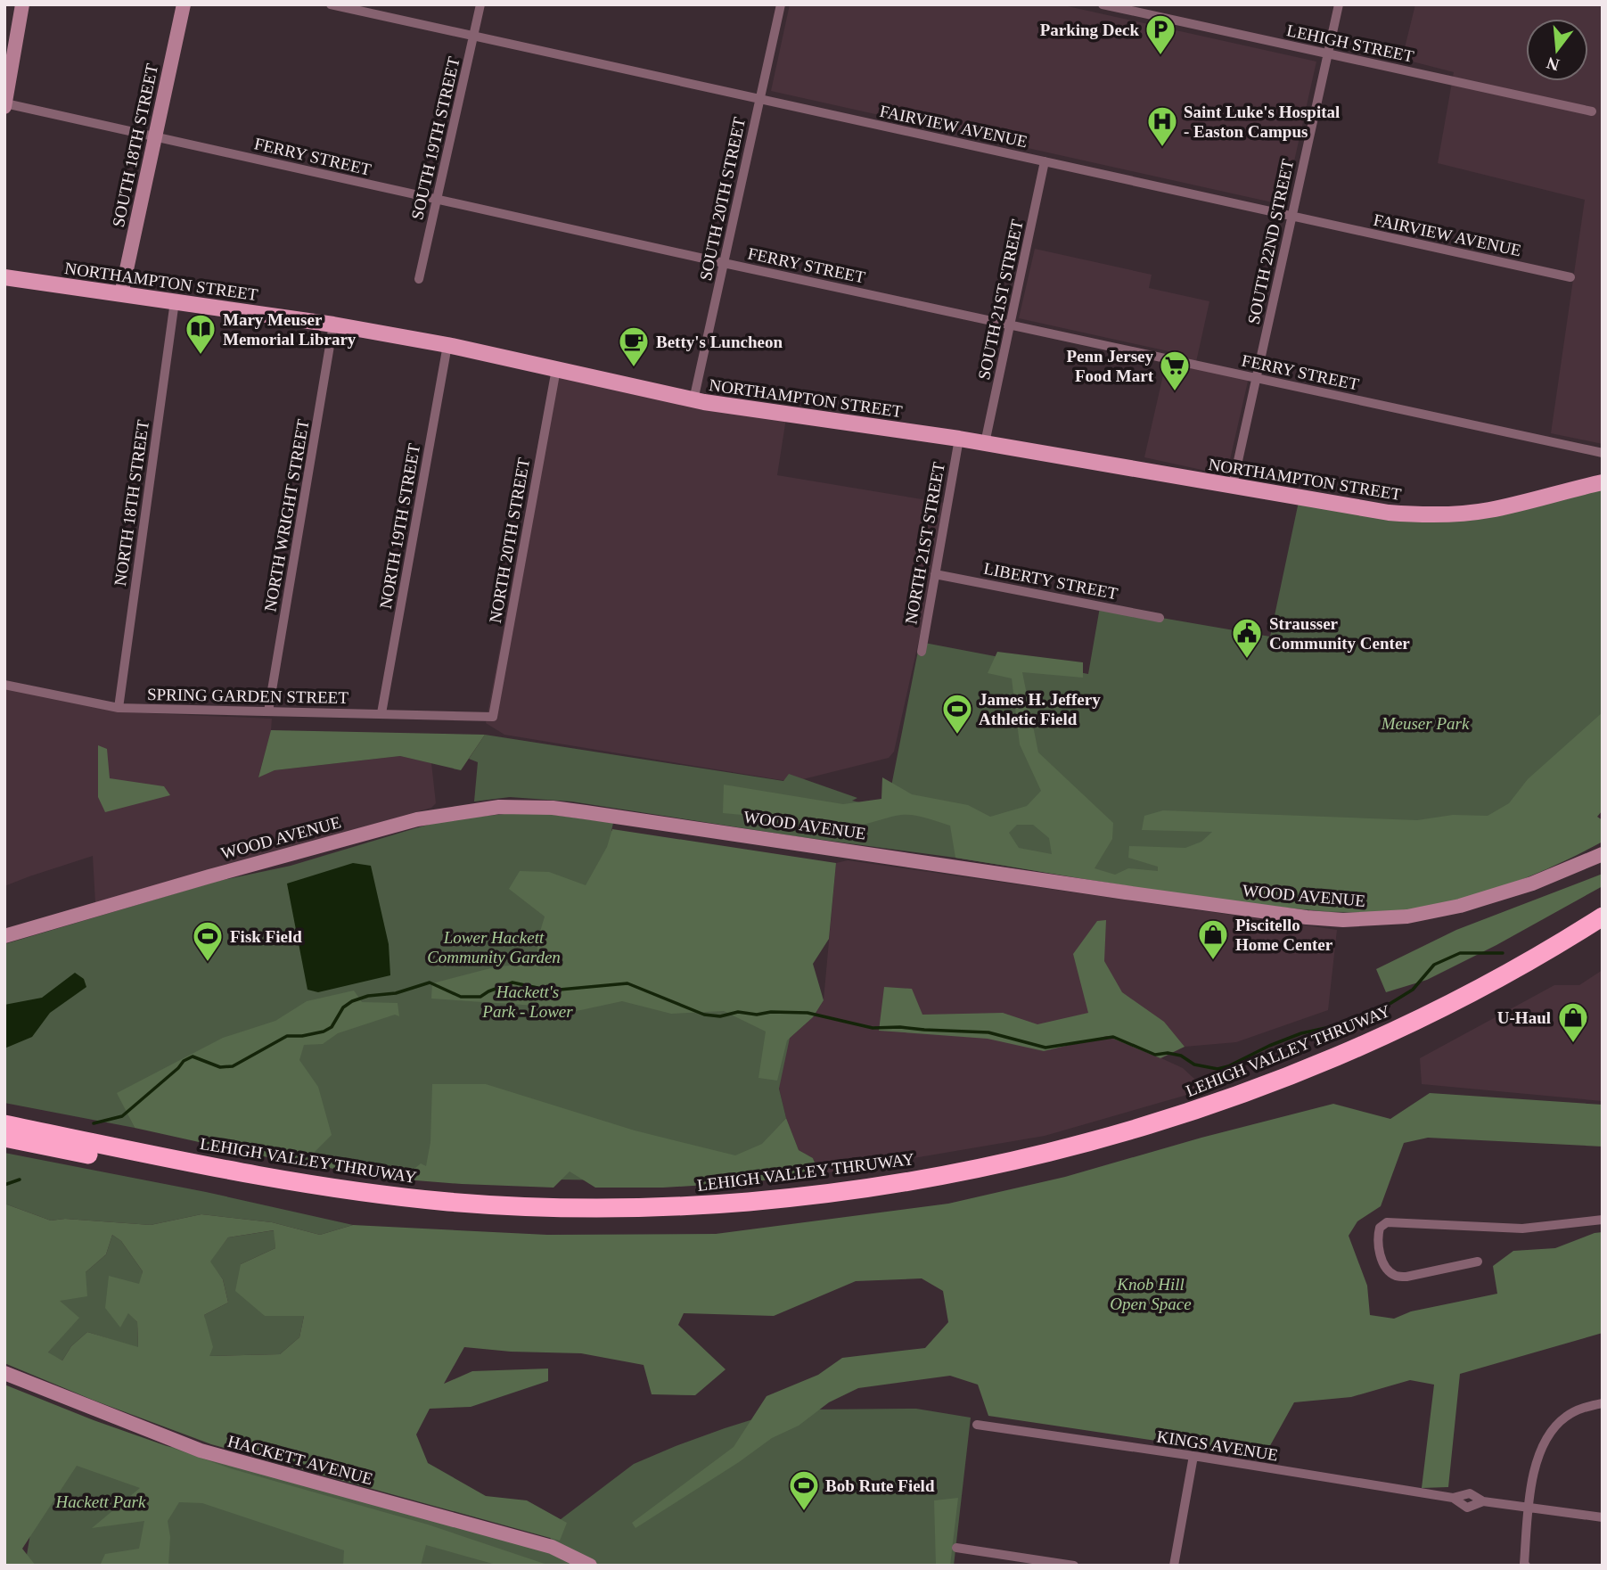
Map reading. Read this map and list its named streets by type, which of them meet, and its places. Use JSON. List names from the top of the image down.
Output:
{
  "streets": {
    "highway": ["LEHIGH VALLEY THRUWAY"],
    "main road": [
      "SOUTH 18TH STREET",
      "NORTHAMPTON STREET",
      "WOOD AVENUE",
      "HACKETT AVENUE"
    ],
    "street": [
      "LEHIGH STREET",
      "FAIRVIEW AVENUE",
      "SOUTH 19TH STREET",
      "FERRY STREET",
      "SOUTH 20TH STREET",
      "SOUTH 22ND STREET",
      "SOUTH 21ST STREET",
      "NORTH 18TH STREET",
      "NORTH WRIGHT STREET",
      "NORTH 19TH STREET",
      "NORTH 20TH STREET",
      "NORTH 21ST STREET",
      "LIBERTY STREET",
      "SPRING GARDEN STREET",
      "KINGS AVENUE"
    ]
  },
  "crossings": [
    ["LEHIGH STREET", "SOUTH 22ND STREET"],
    ["FAIRVIEW AVENUE", "SOUTH 19TH STREET"],
    ["FAIRVIEW AVENUE", "SOUTH 20TH STREET"],
    ["FAIRVIEW AVENUE", "SOUTH 22ND STREET"],
    ["FAIRVIEW AVENUE", "SOUTH 21ST STREET"],
    ["SOUTH 19TH STREET", "FERRY STREET"],
    ["SOUTH 18TH STREET", "FERRY STREET"],
    ["SOUTH 18TH STREET", "NORTHAMPTON STREET"],
    ["FERRY STREET", "SOUTH 20TH STREET"],
    ["FERRY STREET", "SOUTH 22ND STREET"],
    ["FERRY STREET", "SOUTH 21ST STREET"],
    ["SOUTH 20TH STREET", "NORTHAMPTON STREET"],
    ["SOUTH 22ND STREET", "NORTHAMPTON STREET"],
    ["NORTHAMPTON STREET", "SOUTH 21ST STREET"],
    ["NORTHAMPTON STREET", "NORTH 18TH STREET"],
    ["NORTHAMPTON STREET", "NORTH WRIGHT STREET"],
    ["NORTHAMPTON STREET", "NORTH 19TH STREET"],
    ["NORTHAMPTON STREET", "NORTH 20TH STREET"],
    ["NORTHAMPTON STREET", "NORTH 21ST STREET"],
    ["NORTH 18TH STREET", "SPRING GARDEN STREET"],
    ["NORTH WRIGHT STREET", "SPRING GARDEN STREET"],
    ["NORTH 19TH STREET", "SPRING GARDEN STREET"],
    ["NORTH 20TH STREET", "SPRING GARDEN STREET"],
    ["NORTH 21ST STREET", "LIBERTY STREET"]
  ],
  "parks": [
    "Meuser Park",
    "Lower Hackett Community Garden",
    "Hackett's Park - Lower",
    "Knob Hill Open Space",
    "Hackett Park"
  ],
  "places": {
    "parking": ["Parking Deck"],
    "hospital": ["Saint Luke's Hospital - Easton Campus"],
    "library": ["Mary Meuser Memorial Library"],
    "cafe": ["Betty's Luncheon"],
    "supermarket": ["Penn Jersey Food Mart"],
    "public building": ["Strausser Community Center"],
    "sports": ["James H. Jeffery Athletic Field", "Fisk Field", "Bob Rute Field"],
    "shop": ["Piscitello Home Center", "U-Haul"]
  },
  "north": "bottom"
}
